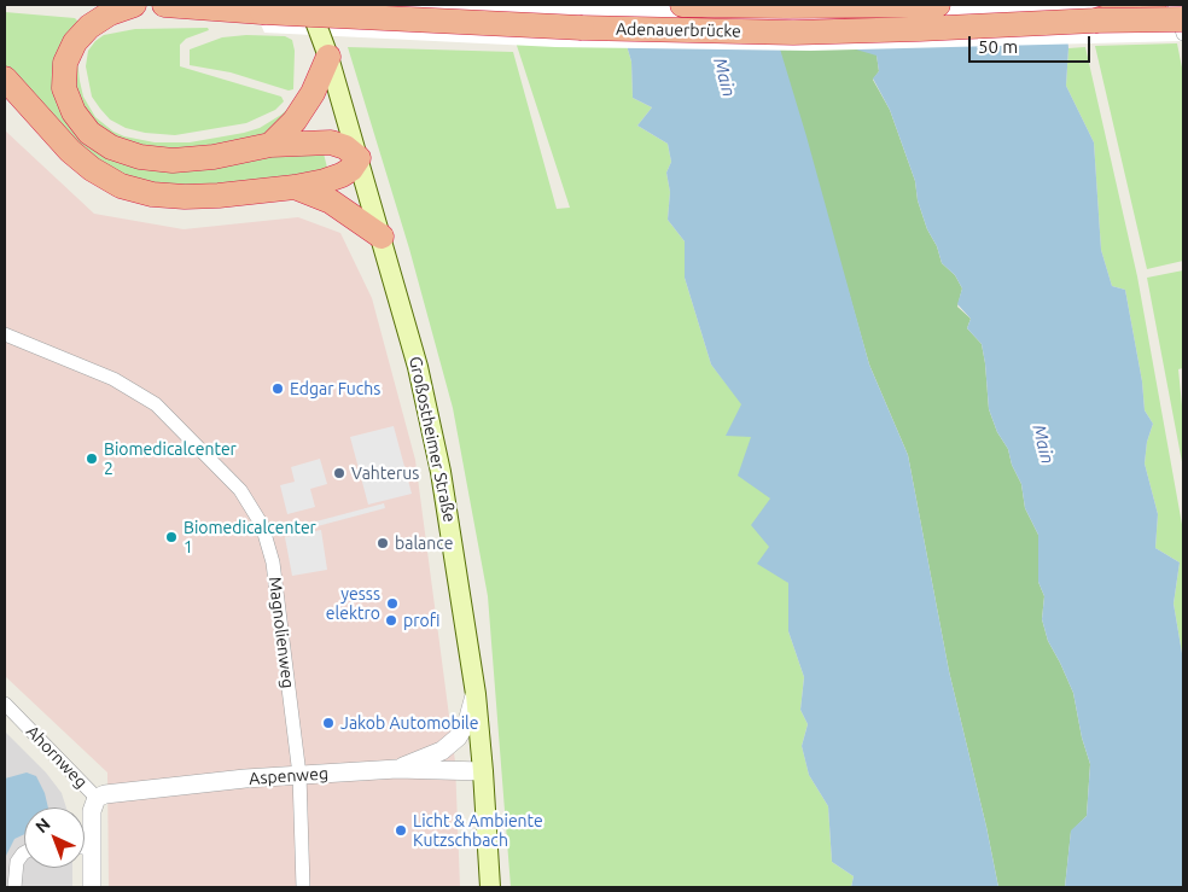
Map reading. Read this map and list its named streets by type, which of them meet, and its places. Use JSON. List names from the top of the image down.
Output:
{
  "streets": {
    "highway": ["Adenauerbrücke"],
    "main road": ["Großostheimer Straße"],
    "street": ["Magnolienweg", "Ahornweg", "Aspenweg"]
  },
  "crossings": [
    ["Großostheimer Straße", "Aspenweg"],
    ["Magnolienweg", "Aspenweg"],
    ["Ahornweg", "Aspenweg"]
  ],
  "water": ["Main"],
  "places": [
    "Edgar Fuchs",
    "Biomedicalcenter 2",
    "Vahterus",
    "Biomedicalcenter 1",
    "balance",
    "yesss elektro",
    "profi",
    "Jakob Automobile",
    "Licht & Ambiente Kutzschbach"
  ],
  "scale_bar": "50 m",
  "north": "top left"
}
